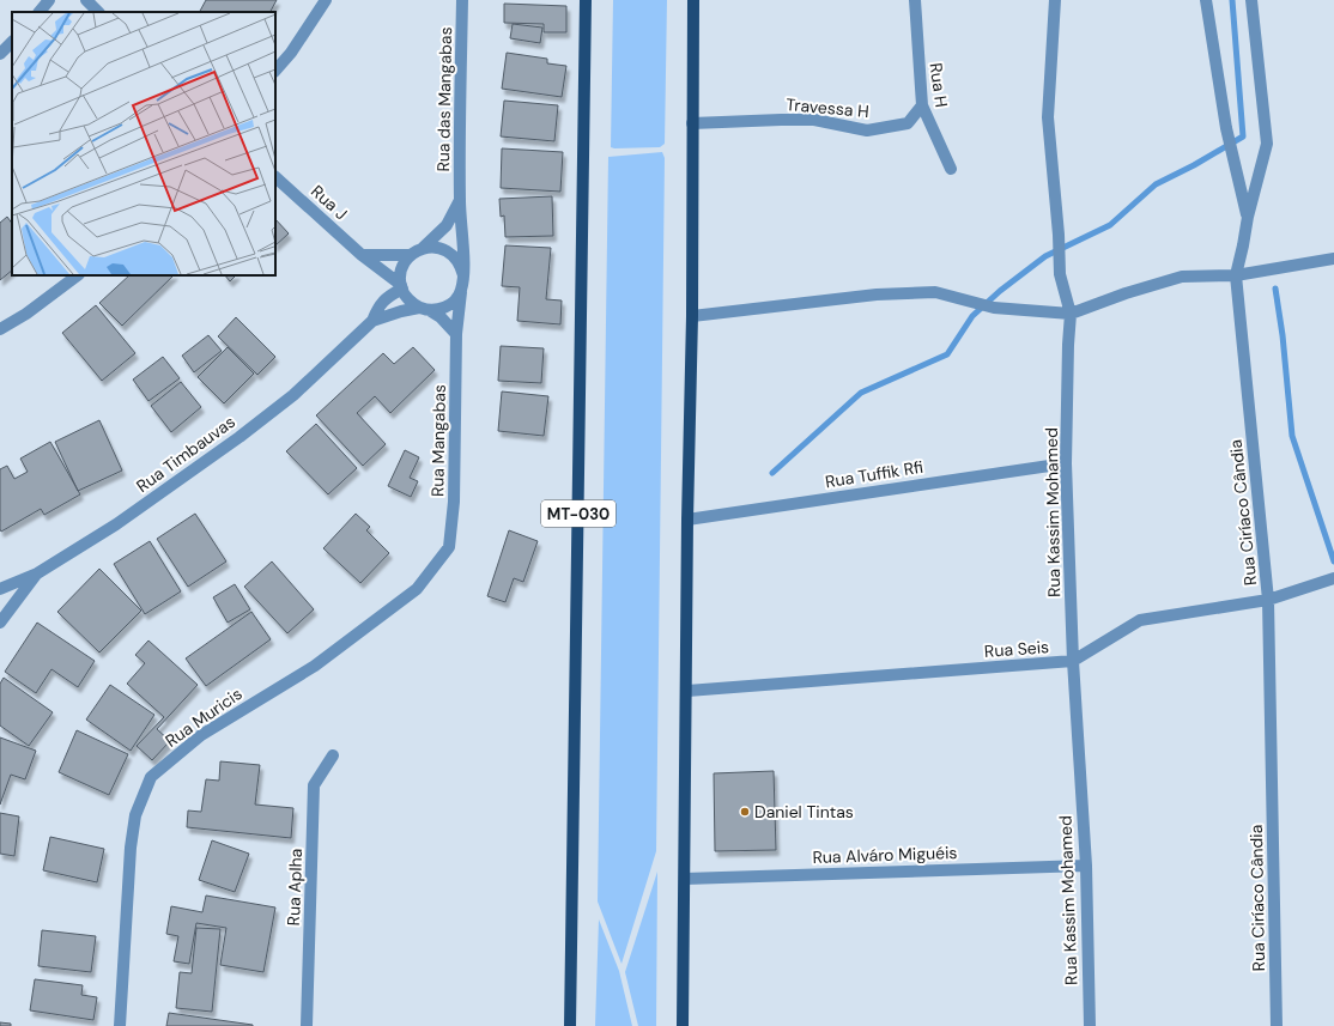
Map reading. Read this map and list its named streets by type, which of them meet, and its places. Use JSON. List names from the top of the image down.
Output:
{
  "streets": {
    "main road": ["MT-030"],
    "street": [
      "Rua H",
      "Rua das Mangabas",
      "Travessa H",
      "Rua J",
      "Rua Mangabas",
      "Rua Timbauvas",
      "Rua Tuffik Rfi",
      "Rua Kassim Mohamed",
      "Rua Ciríaco Cândia",
      "Rua Seis",
      "Rua Muricis",
      "Rua Alváro Miguéis",
      "Rua Aplha"
    ]
  },
  "crossings": [
    ["Rua H", "Travessa H"],
    ["Rua das Mangabas", "Rua J"],
    ["Rua das Mangabas", "Rua Mangabas"],
    ["Rua J", "Rua Mangabas"],
    ["Rua Mangabas", "Rua Muricis"],
    ["Rua Tuffik Rfi", "Rua Kassim Mohamed"],
    ["Rua Kassim Mohamed", "Rua Seis"],
    ["Rua Kassim Mohamed", "Rua Alváro Miguéis"],
    ["Rua Ciríaco Cândia", "Rua Seis"]
  ],
  "places": ["Daniel Tintas"]
}
